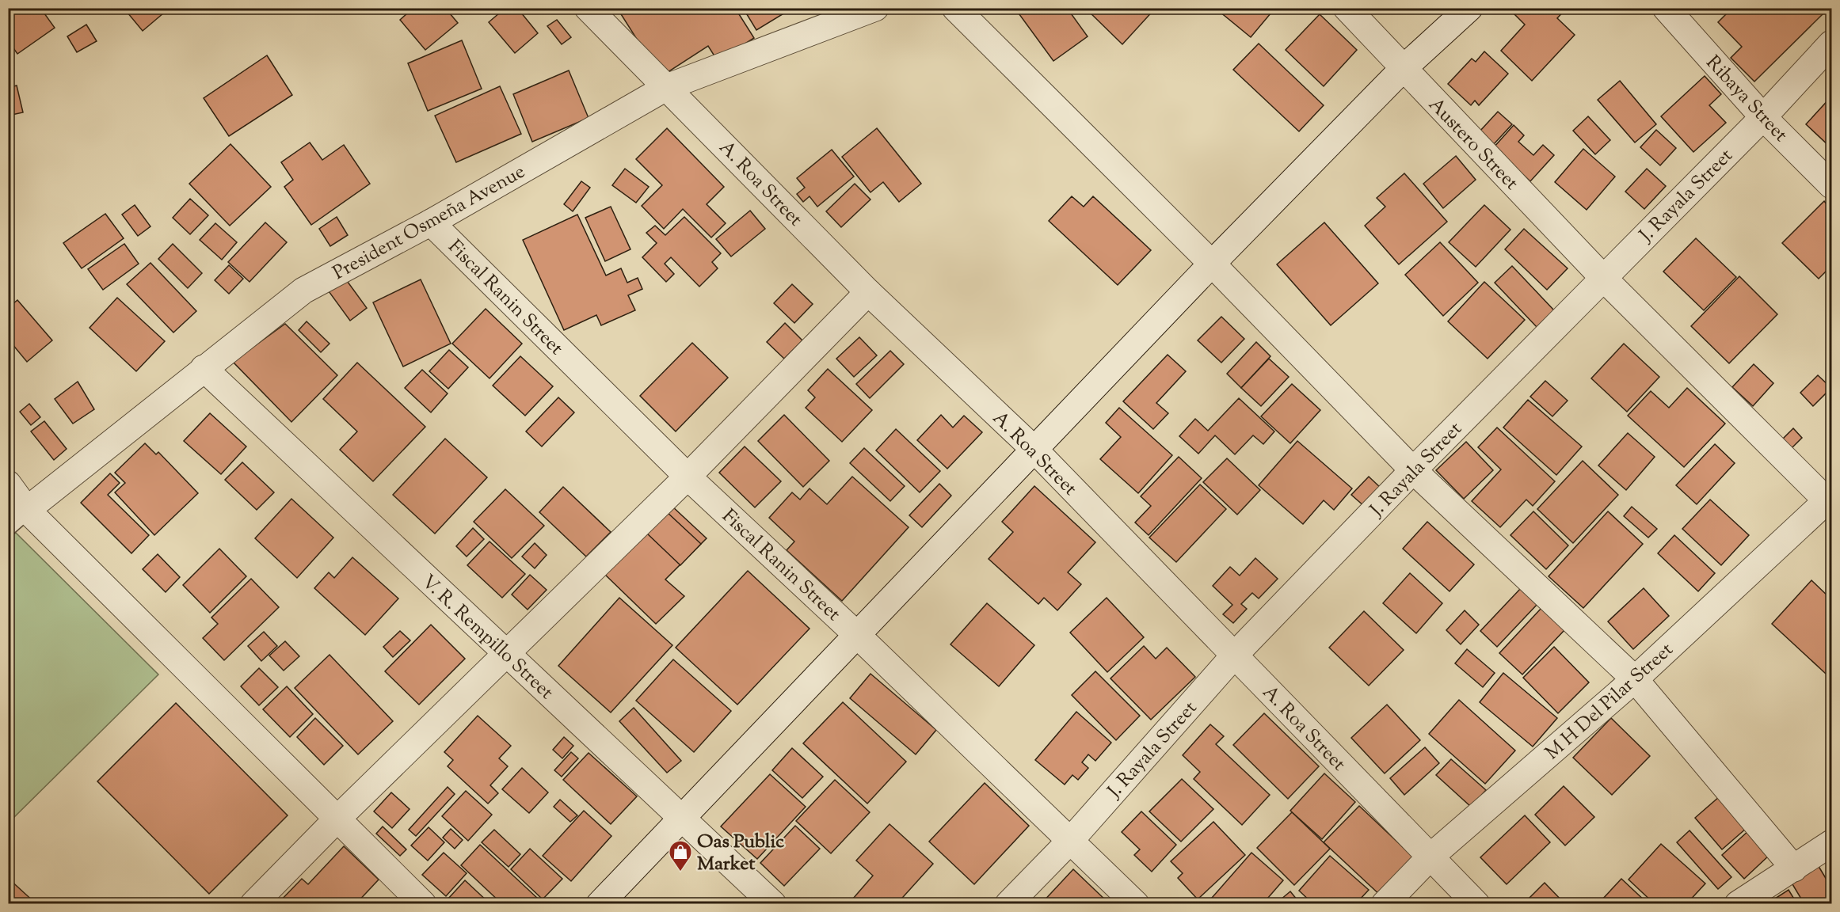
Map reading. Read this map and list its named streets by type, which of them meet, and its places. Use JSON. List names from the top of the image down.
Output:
{
  "streets": {
    "street": [
      "Ribaya Street",
      "Austero Street",
      "A. Roa Street",
      "J. Rayala Street",
      "President Osmeña Avenue",
      "Fiscal Ranin Street",
      "V. R. Rempillo Street",
      "M H Del Pilar Street"
    ]
  },
  "crossings": [
    ["Ribaya Street", "J. Rayala Street"],
    ["Austero Street", "J. Rayala Street"],
    ["Austero Street", "M H Del Pilar Street"],
    ["A. Roa Street", "J. Rayala Street"],
    ["A. Roa Street", "President Osmeña Avenue"],
    ["A. Roa Street", "M H Del Pilar Street"],
    ["J. Rayala Street", "Fiscal Ranin Street"],
    ["President Osmeña Avenue", "Fiscal Ranin Street"],
    ["President Osmeña Avenue", "V. R. Rempillo Street"]
  ],
  "places": {
    "shop": ["Oas Public Market"]
  }
}
